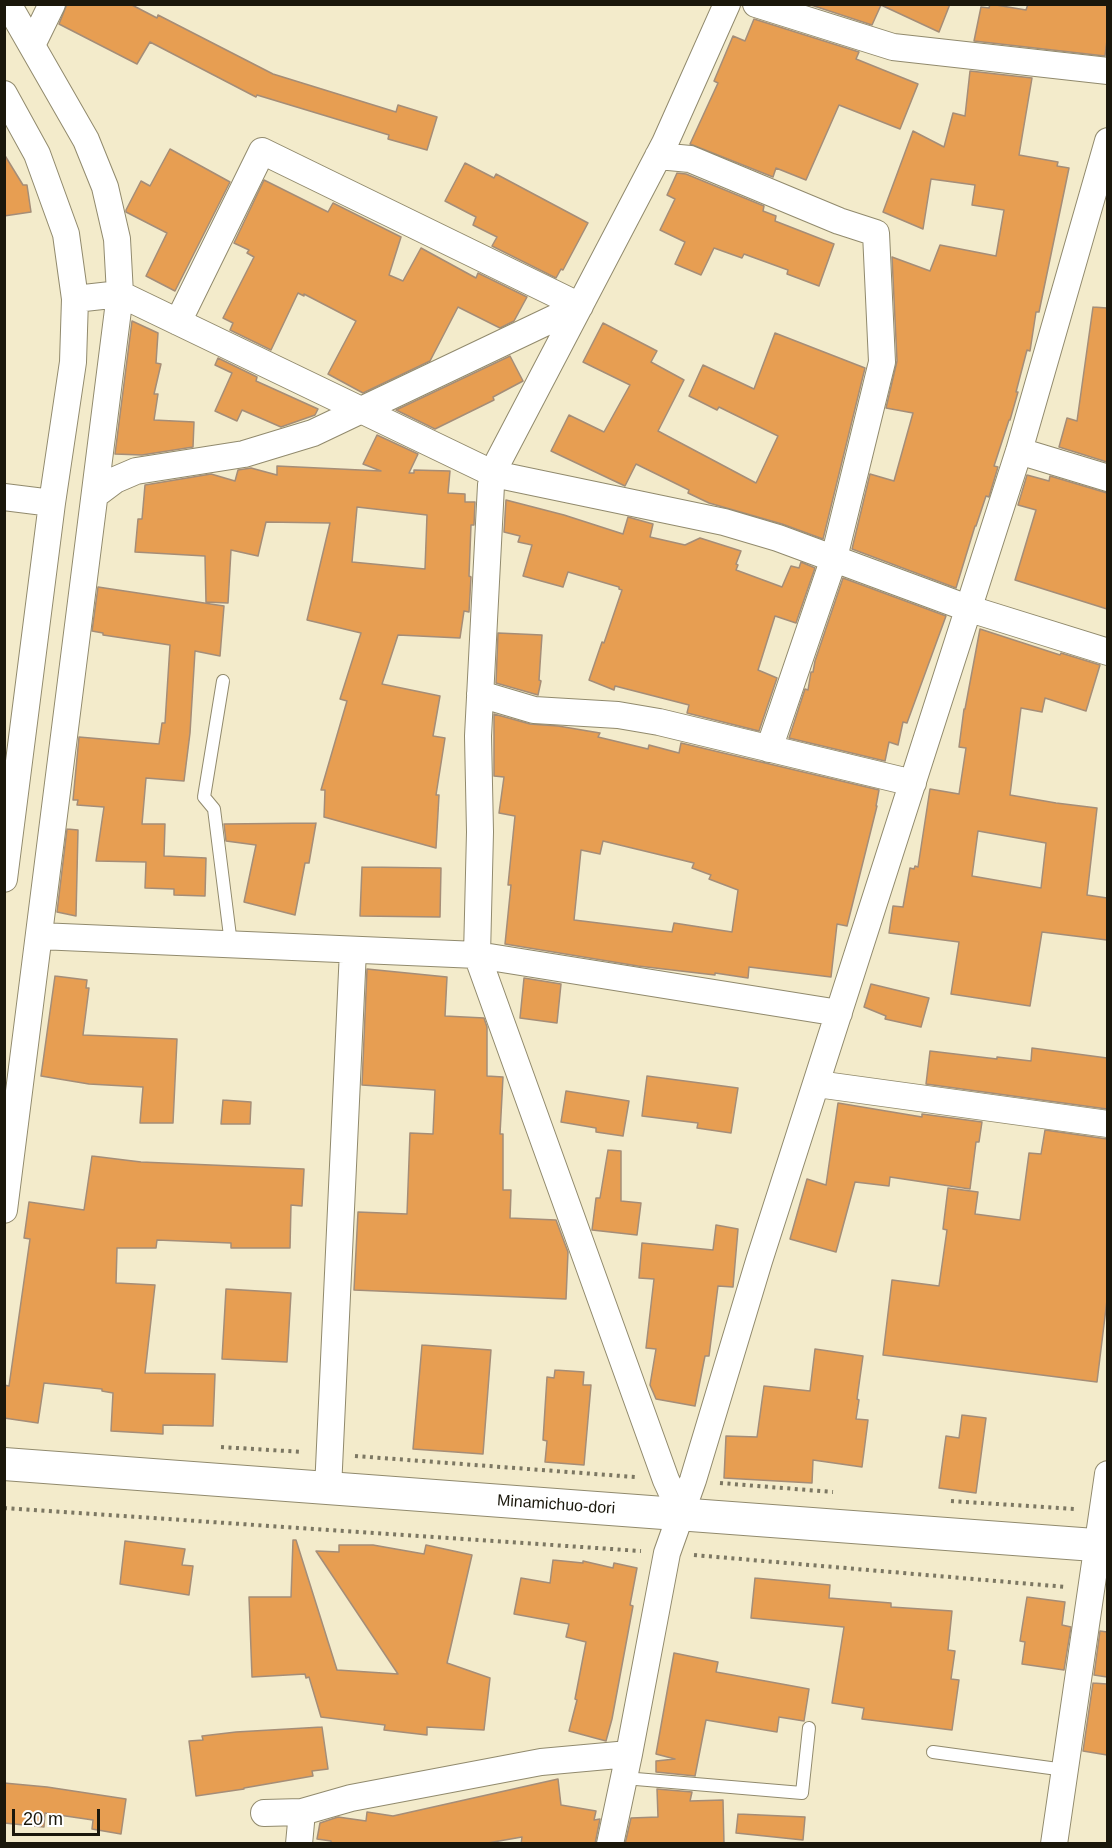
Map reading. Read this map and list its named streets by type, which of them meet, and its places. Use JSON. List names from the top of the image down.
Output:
{
  "streets": {
    "street": ["Minamichuo-dori"]
  },
  "scale_bar": "20 m"
}
